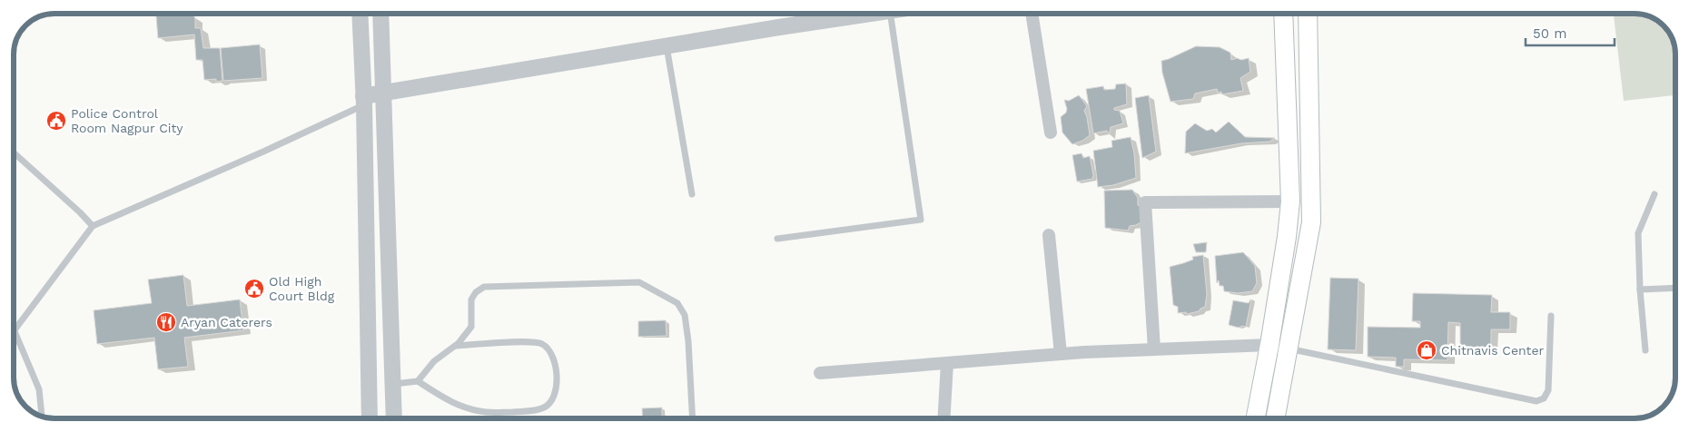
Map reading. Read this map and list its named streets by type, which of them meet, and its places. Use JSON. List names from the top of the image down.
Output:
{
  "places": {
    "public building": ["Police Control Room Nagpur City", "Old High Court Bldg"],
    "restaurant": ["Aryan Caterers"],
    "shop": ["Chitnavis Center"]
  },
  "scale_bar": "50 m"
}
